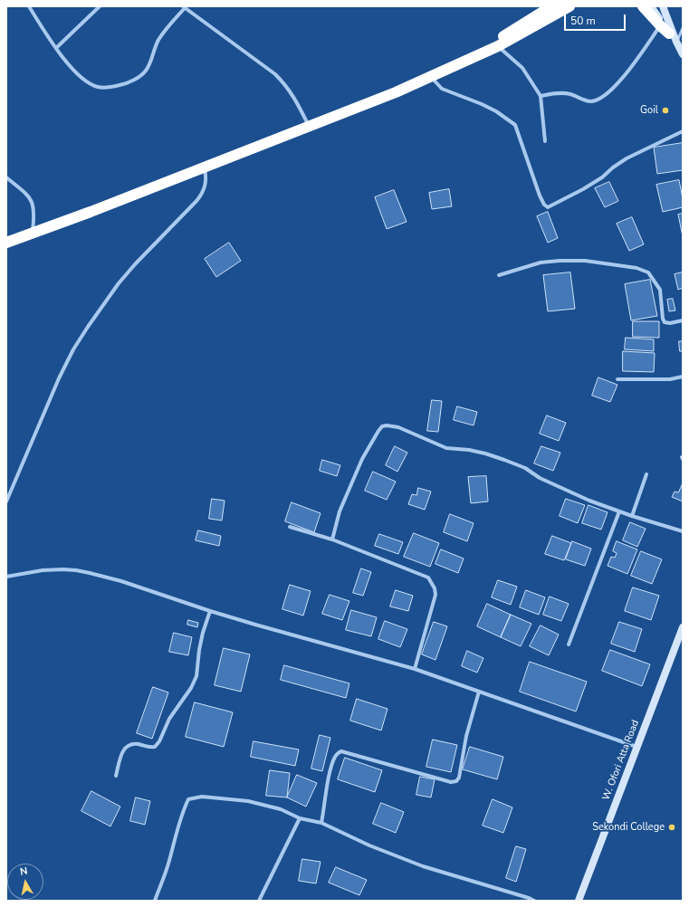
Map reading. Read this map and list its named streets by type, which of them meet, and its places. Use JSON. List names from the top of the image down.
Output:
{
  "streets": {
    "main road": ["W. Ofori Atta Road"]
  },
  "places": ["Goil", "Sekondi College"],
  "scale_bar": "50 m",
  "north": "top"
}
